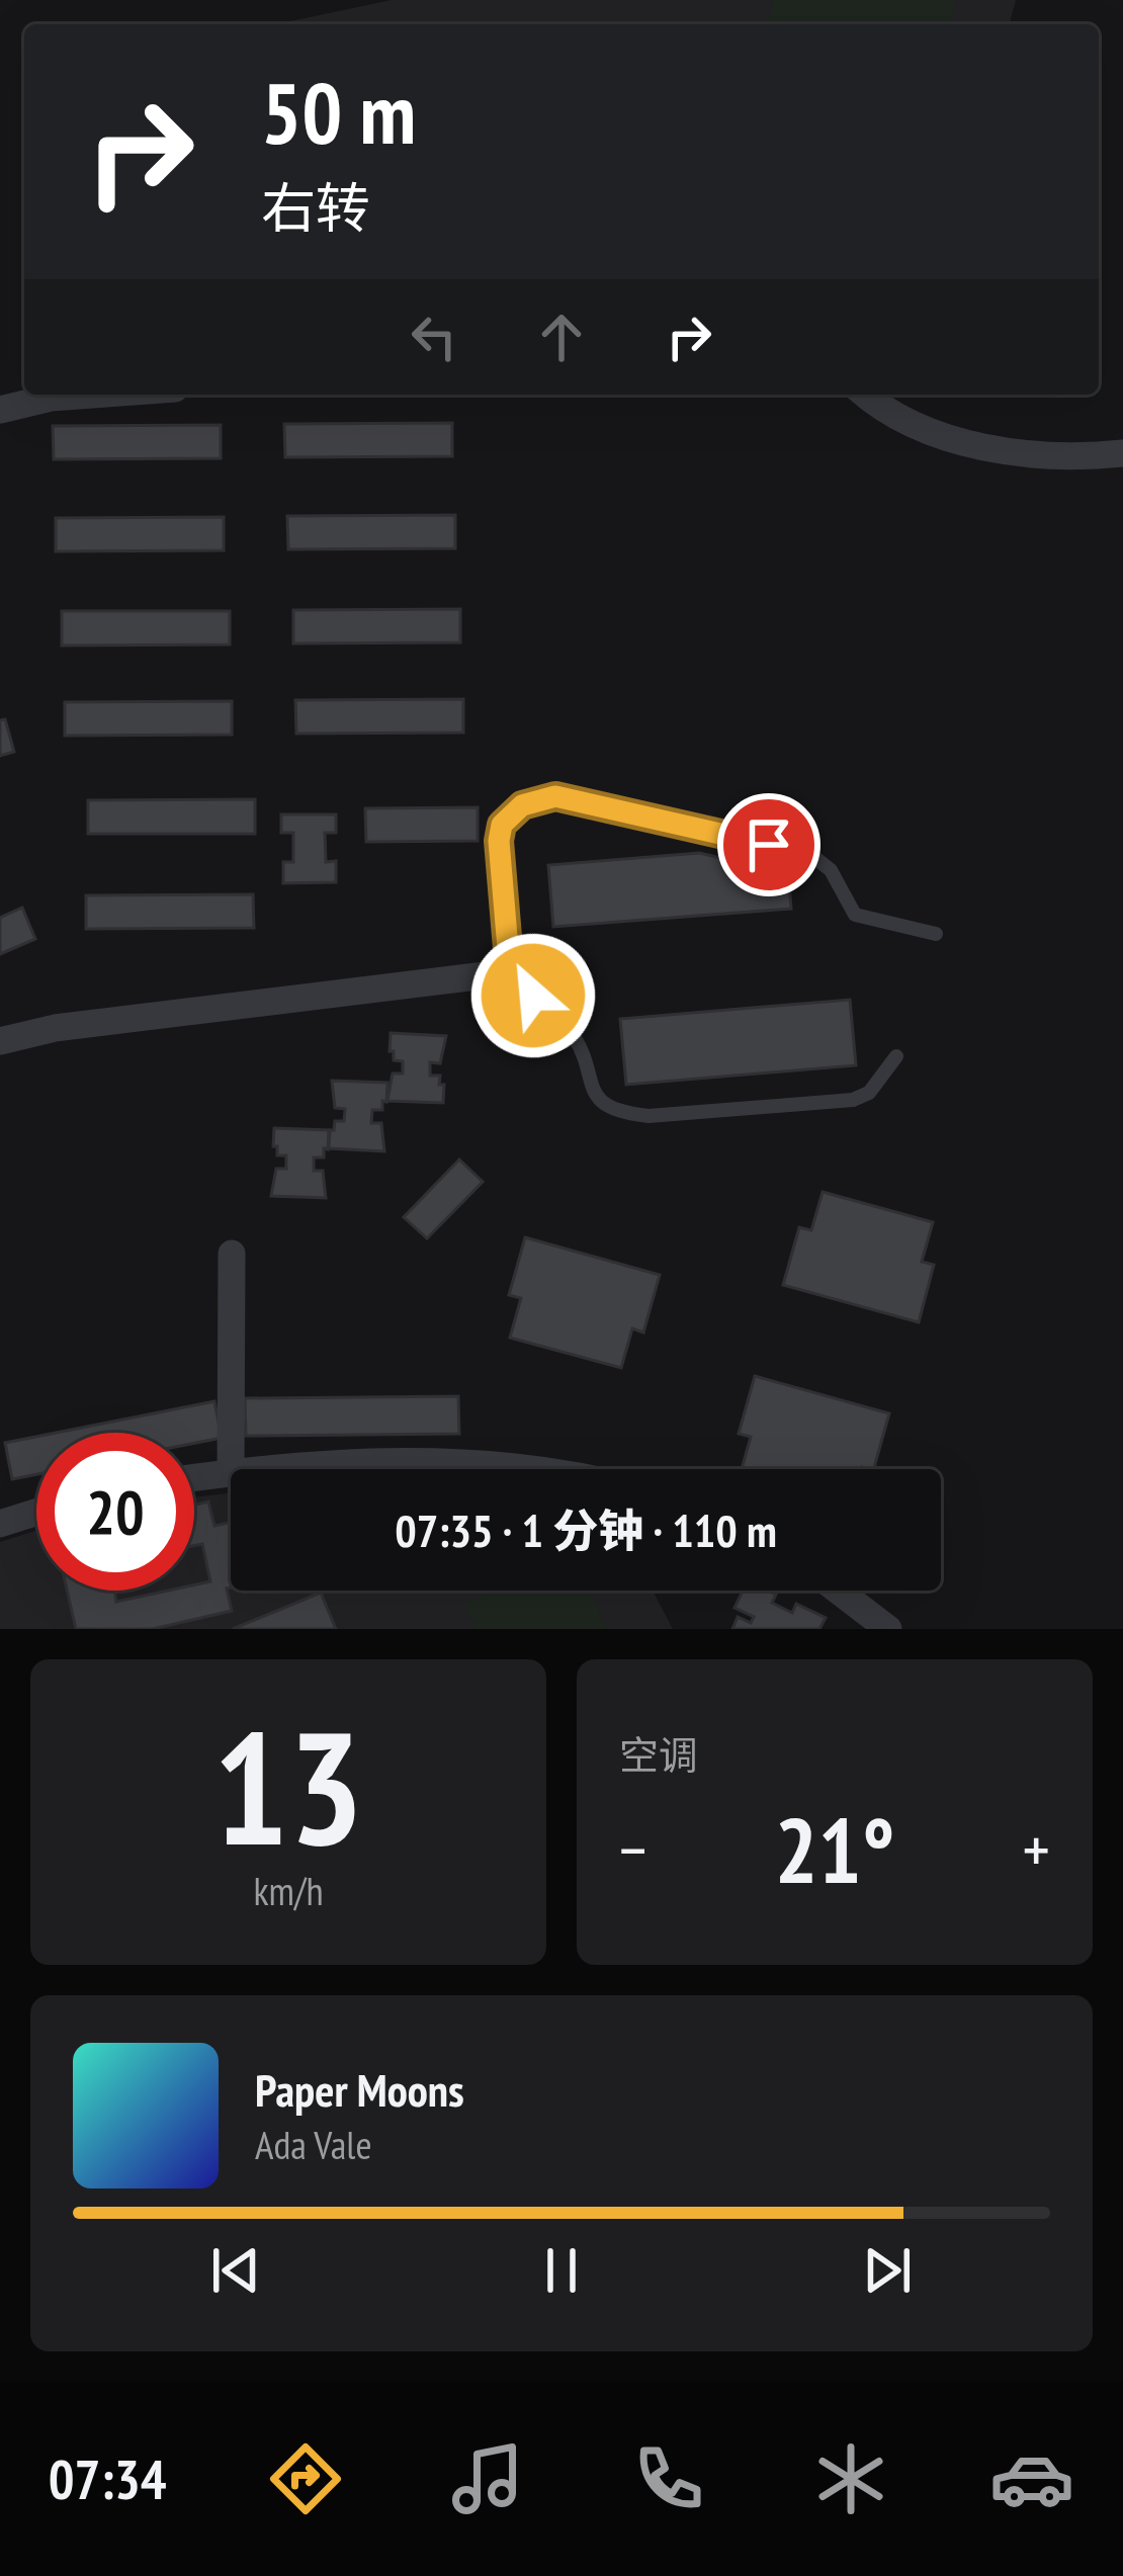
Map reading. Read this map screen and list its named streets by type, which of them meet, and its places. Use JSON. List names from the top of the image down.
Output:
{
  "page": {
    "turn": ["50 m", "右转"],
    "limit": "20",
    "trip": "07:35 · 1 分钟 · 110 m",
    "tile": [
      ["13", "km/h"],
      "空调"
    ],
    "heat": ["−", "21°", "+"],
    "song": ["Paper Moons", "Ada Vale"],
    "tabs": "07:34"
  }
}
